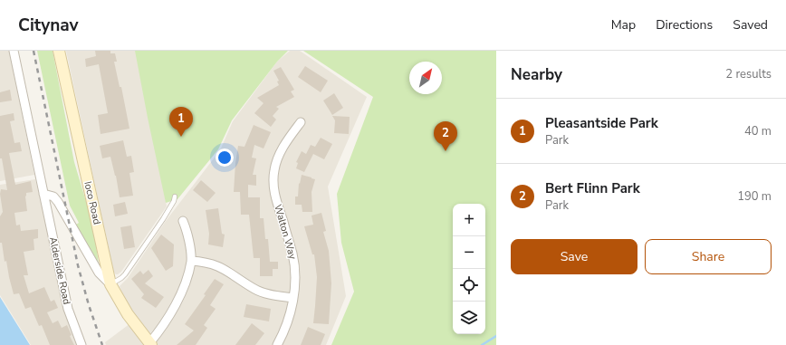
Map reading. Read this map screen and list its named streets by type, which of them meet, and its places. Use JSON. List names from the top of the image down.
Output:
{
  "streets": {
    "main road": ["Ioco Road"],
    "street": ["Walton Way", "Alderside Road"]
  },
  "north": "top right",
  "page": {
    "header": "Citynav",
    "nav": ["Map", "Directions", "Saved"],
    "heading": ["Nearby", "2 results"],
    "list": [
      {
        "mark": "1",
        "name": "Pleasantside Park",
        "note": "Park",
        "value": "40 m"
      },
      {
        "mark": "2",
        "name": "Bert Flinn Park",
        "note": "Park",
        "value": "190 m"
      }
    ],
    "pins": ["1", "2"],
    "map_buttons": ["+", "−"],
    "buttons": ["Save", "Share"]
  }
}
